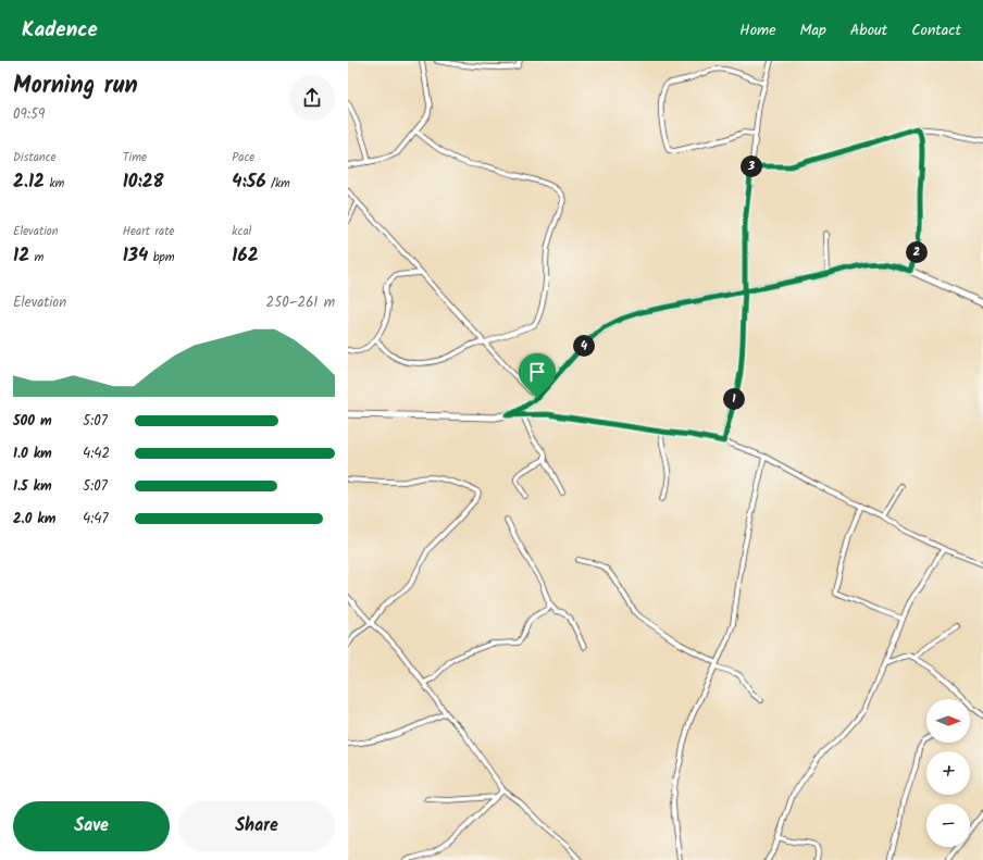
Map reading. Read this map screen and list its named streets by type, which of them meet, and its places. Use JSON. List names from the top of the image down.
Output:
{
  "north": "right",
  "page": {
    "header": "Kadence",
    "nav": [
      "Home",
      "Map",
      "About",
      "Contact"
    ],
    "heading": ["Morning run", "09:59"],
    "stats": [
      ["Distance", "2.12 km"],
      ["Time", "10:28"],
      ["Pace", "4:56 /km"],
      ["Elevation", "12 m"],
      ["Heart rate", "134 bpm"],
      ["kcal", "162"]
    ],
    "pins": [
      "3",
      "2",
      "4",
      "1"
    ],
    "chart": ["Elevation", "250–261 m"],
    "list": [
      {
        "name": "500 m",
        "note": "5:07"
      },
      {
        "name": "1.0 km",
        "note": "4:42"
      },
      {
        "name": "1.5 km",
        "note": "5:07"
      },
      {
        "name": "2.0 km",
        "note": "4:47"
      }
    ],
    "map_buttons": ["+", "−"],
    "buttons": ["Save", "Share"]
  }
}
